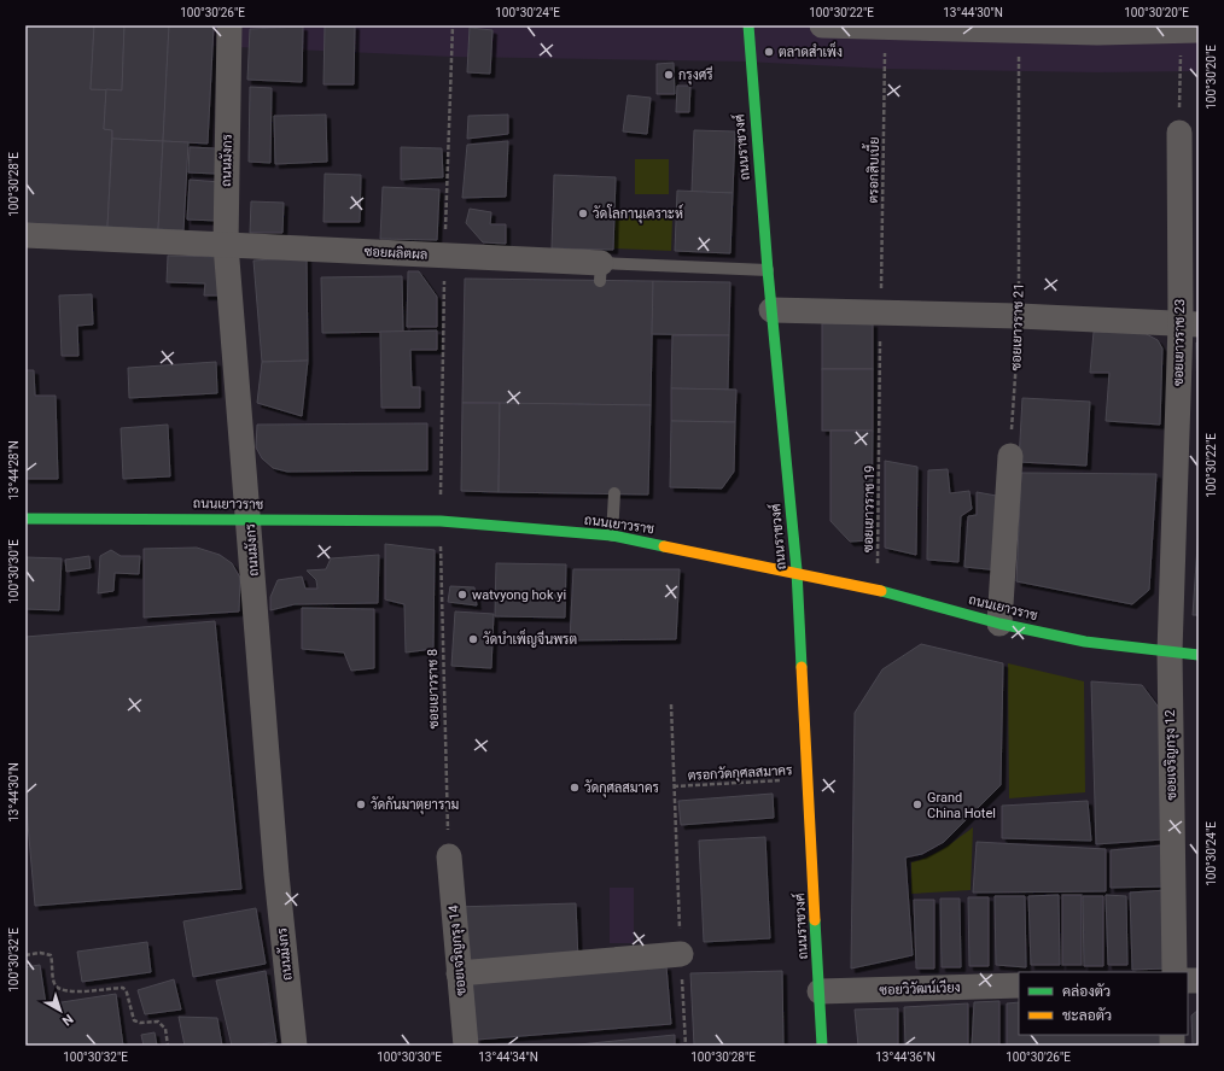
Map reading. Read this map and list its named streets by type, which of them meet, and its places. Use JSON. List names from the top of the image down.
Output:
{
  "streets": {
    "main road": ["ถนนราชวงศ์", "ถนนเยาวราช"],
    "street": [
      "ถนนมังกร",
      "ซอยผลิตผล",
      "ซอยเยาวราช 23",
      "ซอยเจริญกรุง 12",
      "ซอยเจริญกรุง 14",
      "ซอยวิวัฒน์เวียง"
    ],
    "path": [
      "ตรอกสิบเบี้ย",
      "ซอยเยาวราช 21",
      "ซอยเยาวราช 19",
      "ซอยเยาวราช 8",
      "ตรอกวัดกุศลสมาคร"
    ]
  },
  "crossings": [
    ["ถนนราชวงศ์", "ซอยผลิตผล"],
    ["ถนนราชวงศ์", "ถนนเยาวราช"],
    ["ถนนราชวงศ์", "ตรอกวัดกุศลสมาคร"],
    ["ถนนราชวงศ์", "ซอยวิวัฒน์เวียง"],
    ["ถนนมังกร", "ซอยผลิตผล"],
    ["ถนนมังกร", "ถนนเยาวราช"],
    ["ตรอกสิบเบี้ย", "ซอยเยาวราช 19"],
    ["ซอยเยาวราช 23", "ถนนเยาวราช"],
    ["ซอยเยาวราช 23", "ซอยเจริญกรุง 12"],
    ["ถนนเยาวราช", "ซอยเยาวราช 19"],
    ["ถนนเยาวราช", "ซอยเยาวราช 8"],
    ["ถนนเยาวราช", "ซอยเจริญกรุง 12"],
    ["ซอยเยาวราช 8", "ซอยเจริญกรุง 14"]
  ],
  "places": [
    "ตลาดสำเพ็ง",
    "กรุงศรี",
    "วัดโลกานุเคราะห์",
    "watvyong hok yi",
    "วัดบำเพ็ญจีนพรต",
    "วัดกุศลสมาคร",
    "วัดกันมาตุยาราม",
    "Grand China Hotel"
  ],
  "legend": ["คล่องตัว", "ชะลอตัว"],
  "north": "bottom right",
  "coordinates": [
    "100°30'26\"E",
    "100°30'24\"E",
    "100°30'22\"E",
    "13°44'30\"N",
    "100°30'20\"E",
    "100°30'28\"E",
    "13°44'28\"N",
    "100°30'30\"E",
    "100°30'32\"E",
    "13°44'34\"N",
    "13°44'36\"N"
  ]
}
